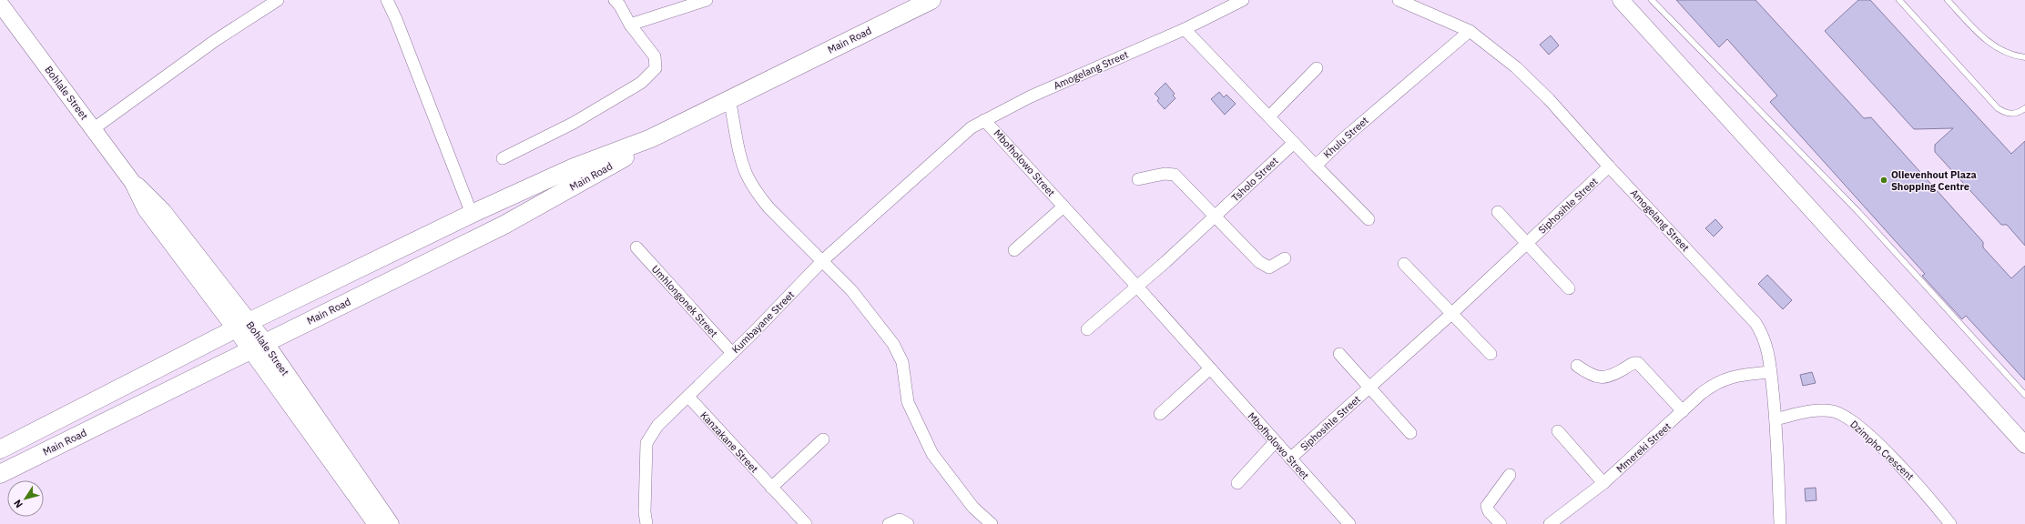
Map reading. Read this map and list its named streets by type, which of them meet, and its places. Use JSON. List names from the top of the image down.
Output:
{
  "streets": {
    "main road": ["Main Road"],
    "street": [
      "Amogelang Street",
      "Bohlale Street",
      "Khulu Street",
      "Mbofholowo Street",
      "Tsholo Street",
      "Siphosihle Street",
      "Umhlongonek Street",
      "Kumbayane Street",
      "Kanzakane Street",
      "Mmereki Street",
      "Dzimpho Crescent"
    ]
  },
  "crossings": [
    ["Main Road", "Bohlale Street"],
    ["Amogelang Street", "Khulu Street"],
    ["Amogelang Street", "Mbofholowo Street"],
    ["Amogelang Street", "Siphosihle Street"],
    ["Amogelang Street", "Kumbayane Street"],
    ["Amogelang Street", "Mmereki Street"],
    ["Amogelang Street", "Dzimpho Crescent"],
    ["Khulu Street", "Tsholo Street"],
    ["Mbofholowo Street", "Tsholo Street"],
    ["Mbofholowo Street", "Siphosihle Street"],
    ["Umhlongonek Street", "Kumbayane Street"],
    ["Kumbayane Street", "Kanzakane Street"]
  ],
  "places": ["Olievenhout Plaza Shopping Centre"],
  "north": "bottom left"
}
